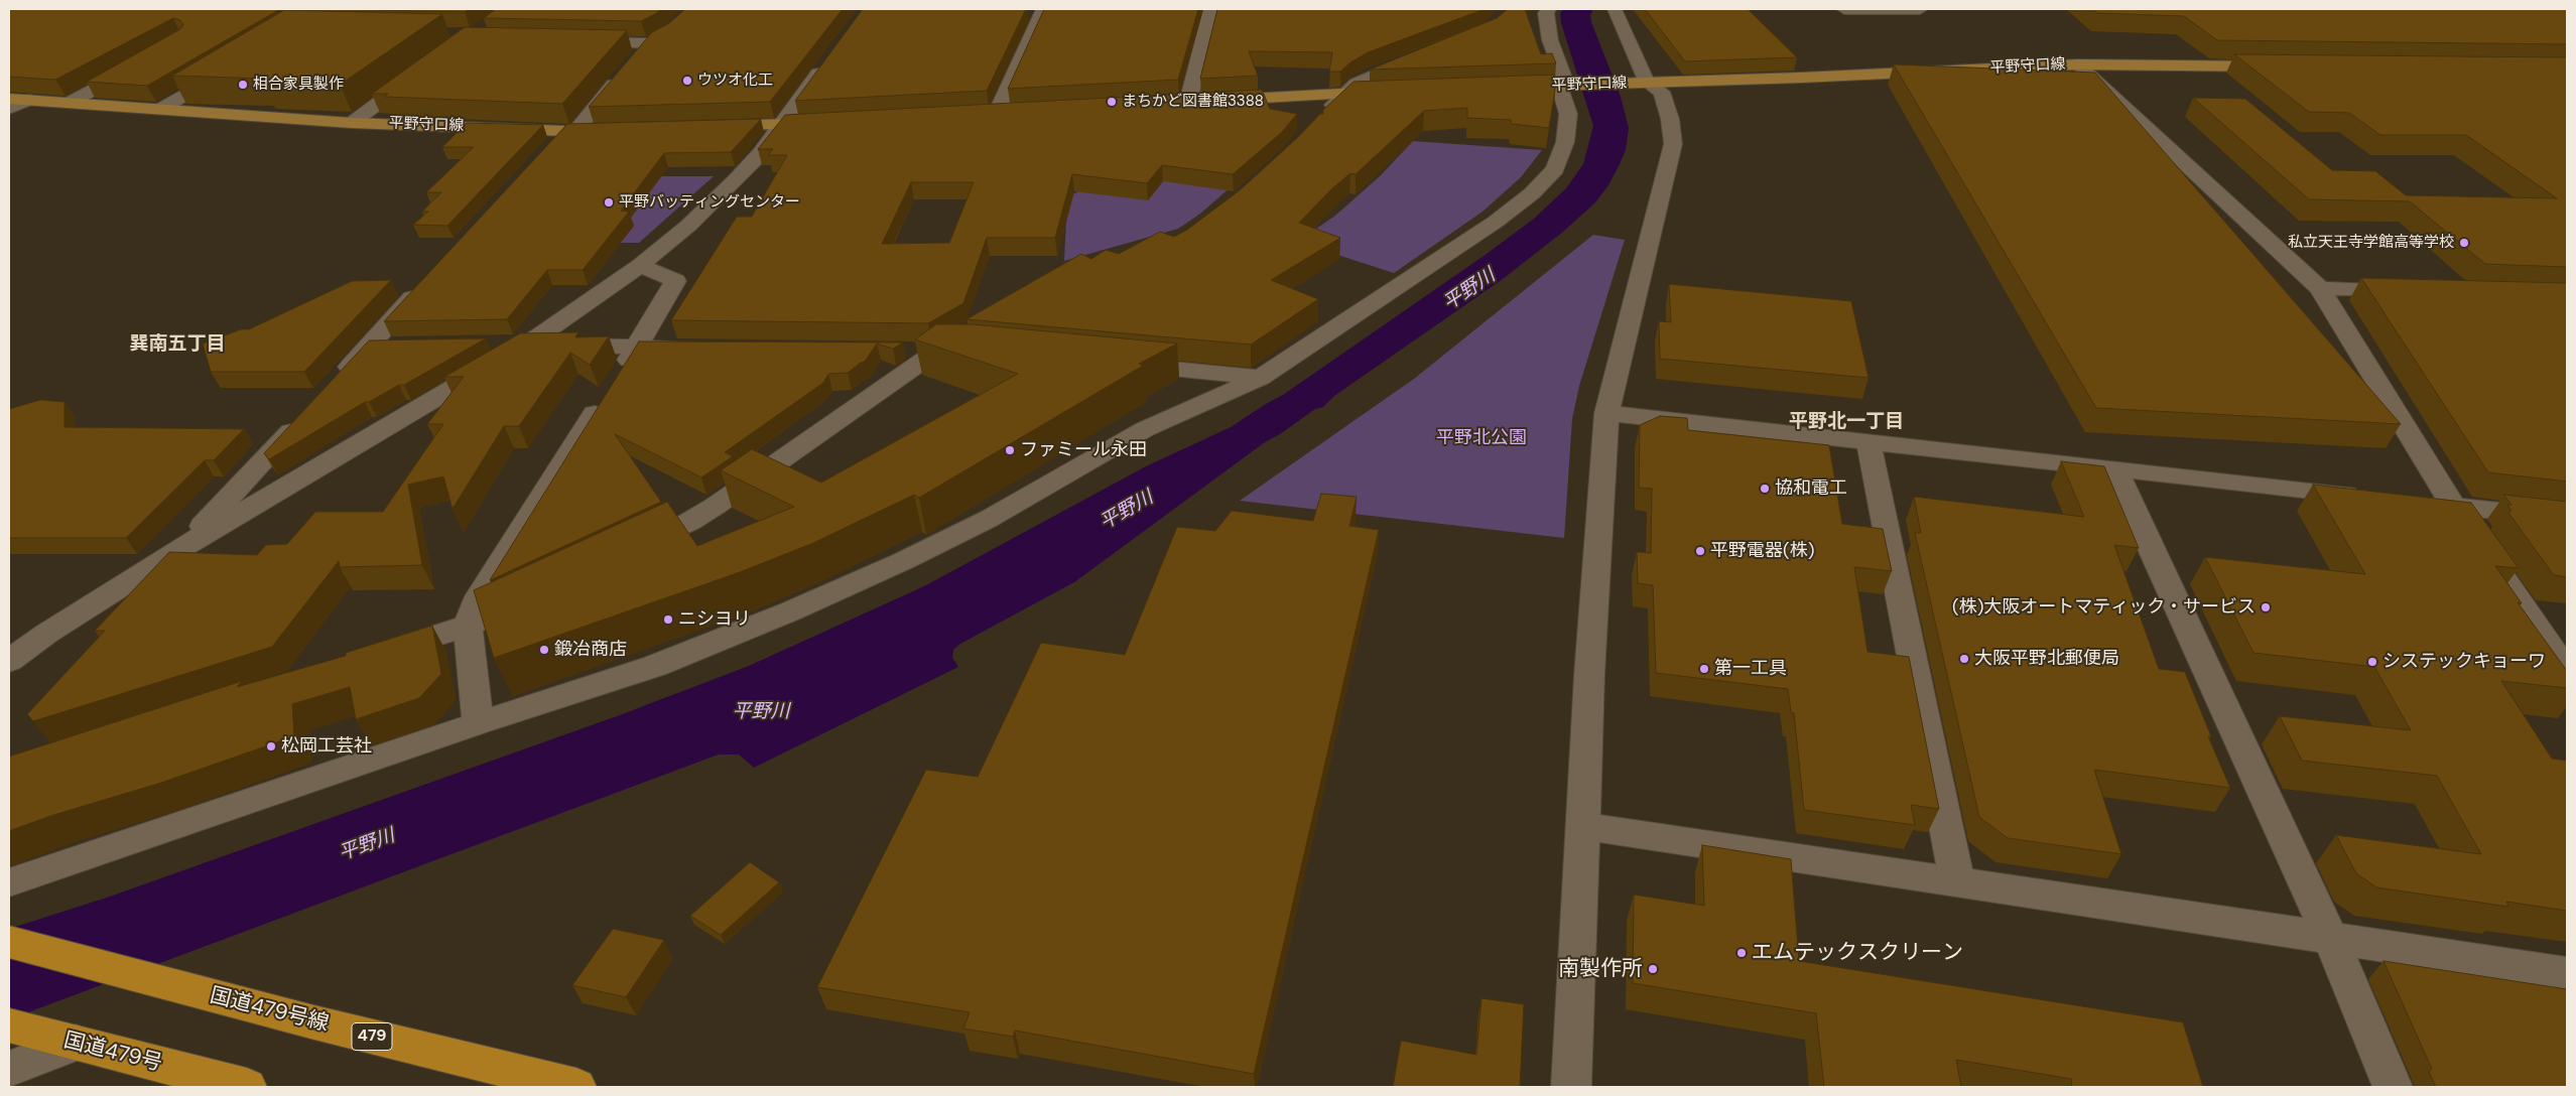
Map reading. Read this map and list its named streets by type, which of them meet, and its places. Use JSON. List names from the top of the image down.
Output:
{
  "streets": {
    "highway": ["国道479号線", "479", "国道479号"],
    "main road": ["平野守口線"]
  },
  "districts": ["巽南五丁目", "平野北一丁目"],
  "water": ["平野川"],
  "parks": ["平野北公園"],
  "places": [
    "ウツオ化工",
    "相合家具製作",
    "まちかど図書館3388",
    "平野バッティングセンター",
    "私立天王寺学館高等学校",
    "ファミール永田",
    "協和電工",
    "平野電器(株)",
    "(株)大阪オートマティック・サービス",
    "ニシヨリ",
    "鍛冶商店",
    "大阪平野北郵便局",
    "システックキョーワ",
    "第一工具",
    "松岡工芸社",
    "エムテックスクリーン",
    "南製作所"
  ]
}
